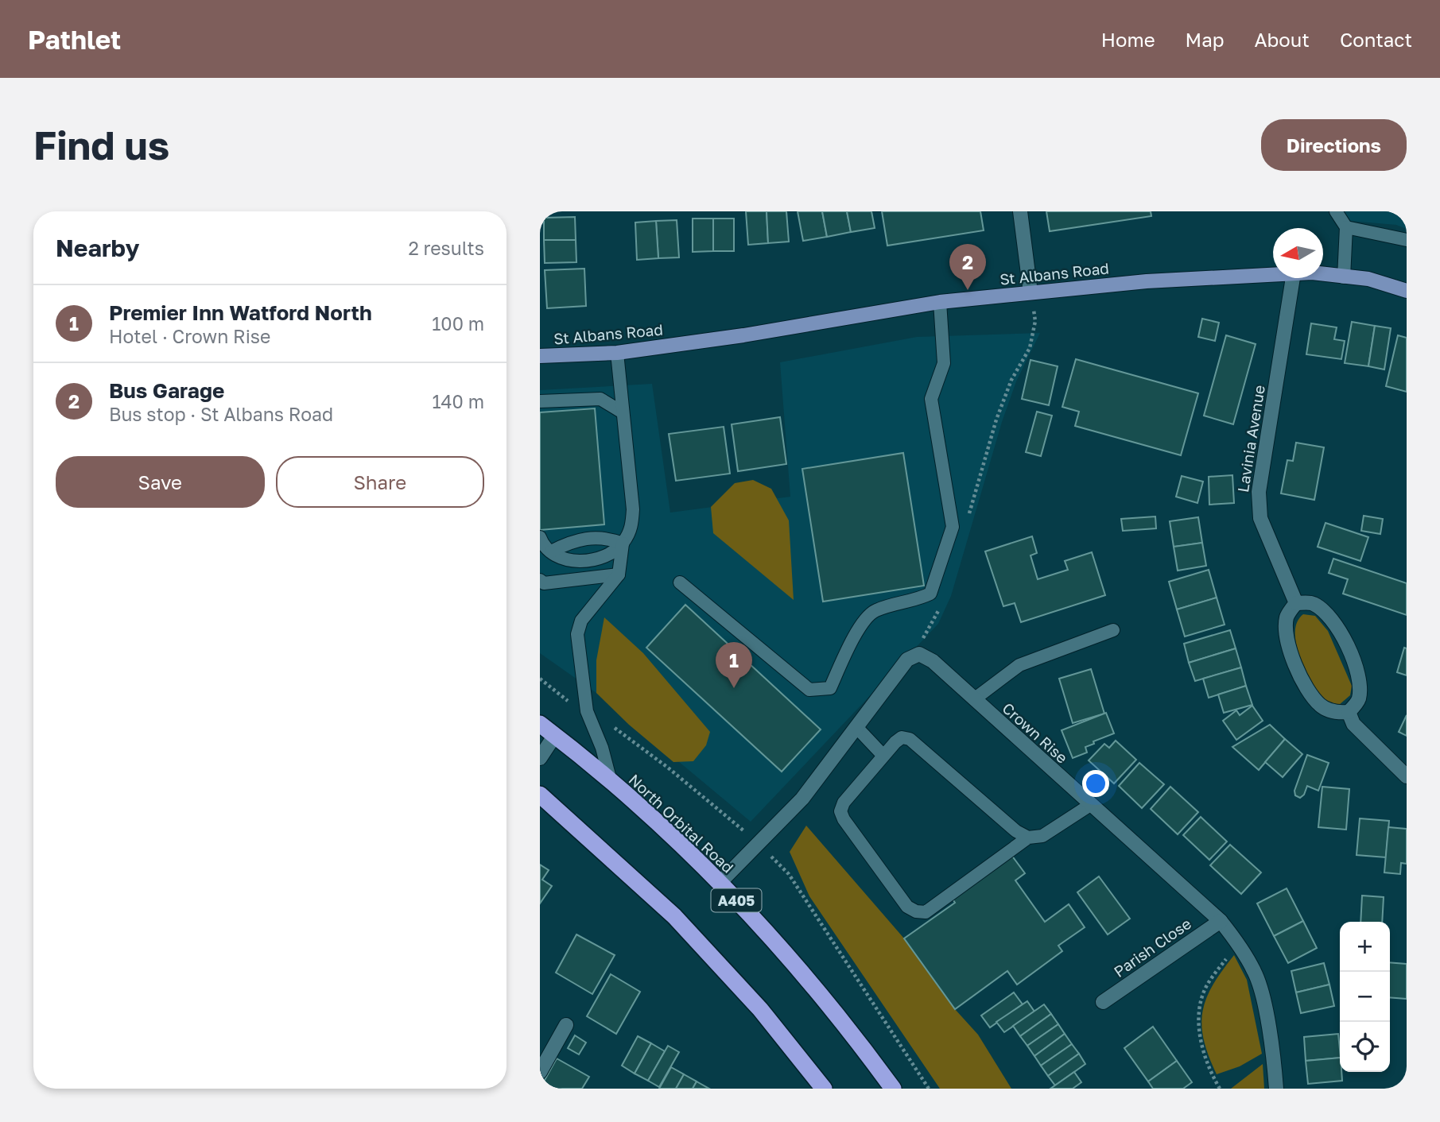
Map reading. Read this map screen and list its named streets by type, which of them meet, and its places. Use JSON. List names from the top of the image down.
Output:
{
  "streets": {
    "highway": ["North Orbital Road", "A405"],
    "main road": ["St Albans Road"],
    "street": ["Lavinia Avenue", "Crown Rise", "Parish Close"]
  },
  "crossings": [
    ["Crown Rise", "Parish Close"]
  ],
  "north": "left",
  "page": {
    "header": "Pathlet",
    "nav": [
      "Home",
      "Map",
      "About",
      "Contact"
    ],
    "buttons": [
      "Directions",
      ["Save", "Share"]
    ],
    "title": "Find us",
    "heading": ["Nearby", "2 results"],
    "pins": ["2", "1"],
    "list": [
      {
        "mark": "1",
        "name": "Premier Inn Watford North",
        "note": "Hotel · Crown Rise",
        "value": "100 m"
      },
      {
        "mark": "2",
        "name": "Bus Garage",
        "note": "Bus stop · St Albans Road",
        "value": "140 m"
      }
    ],
    "map_buttons": ["+", "−"]
  }
}
